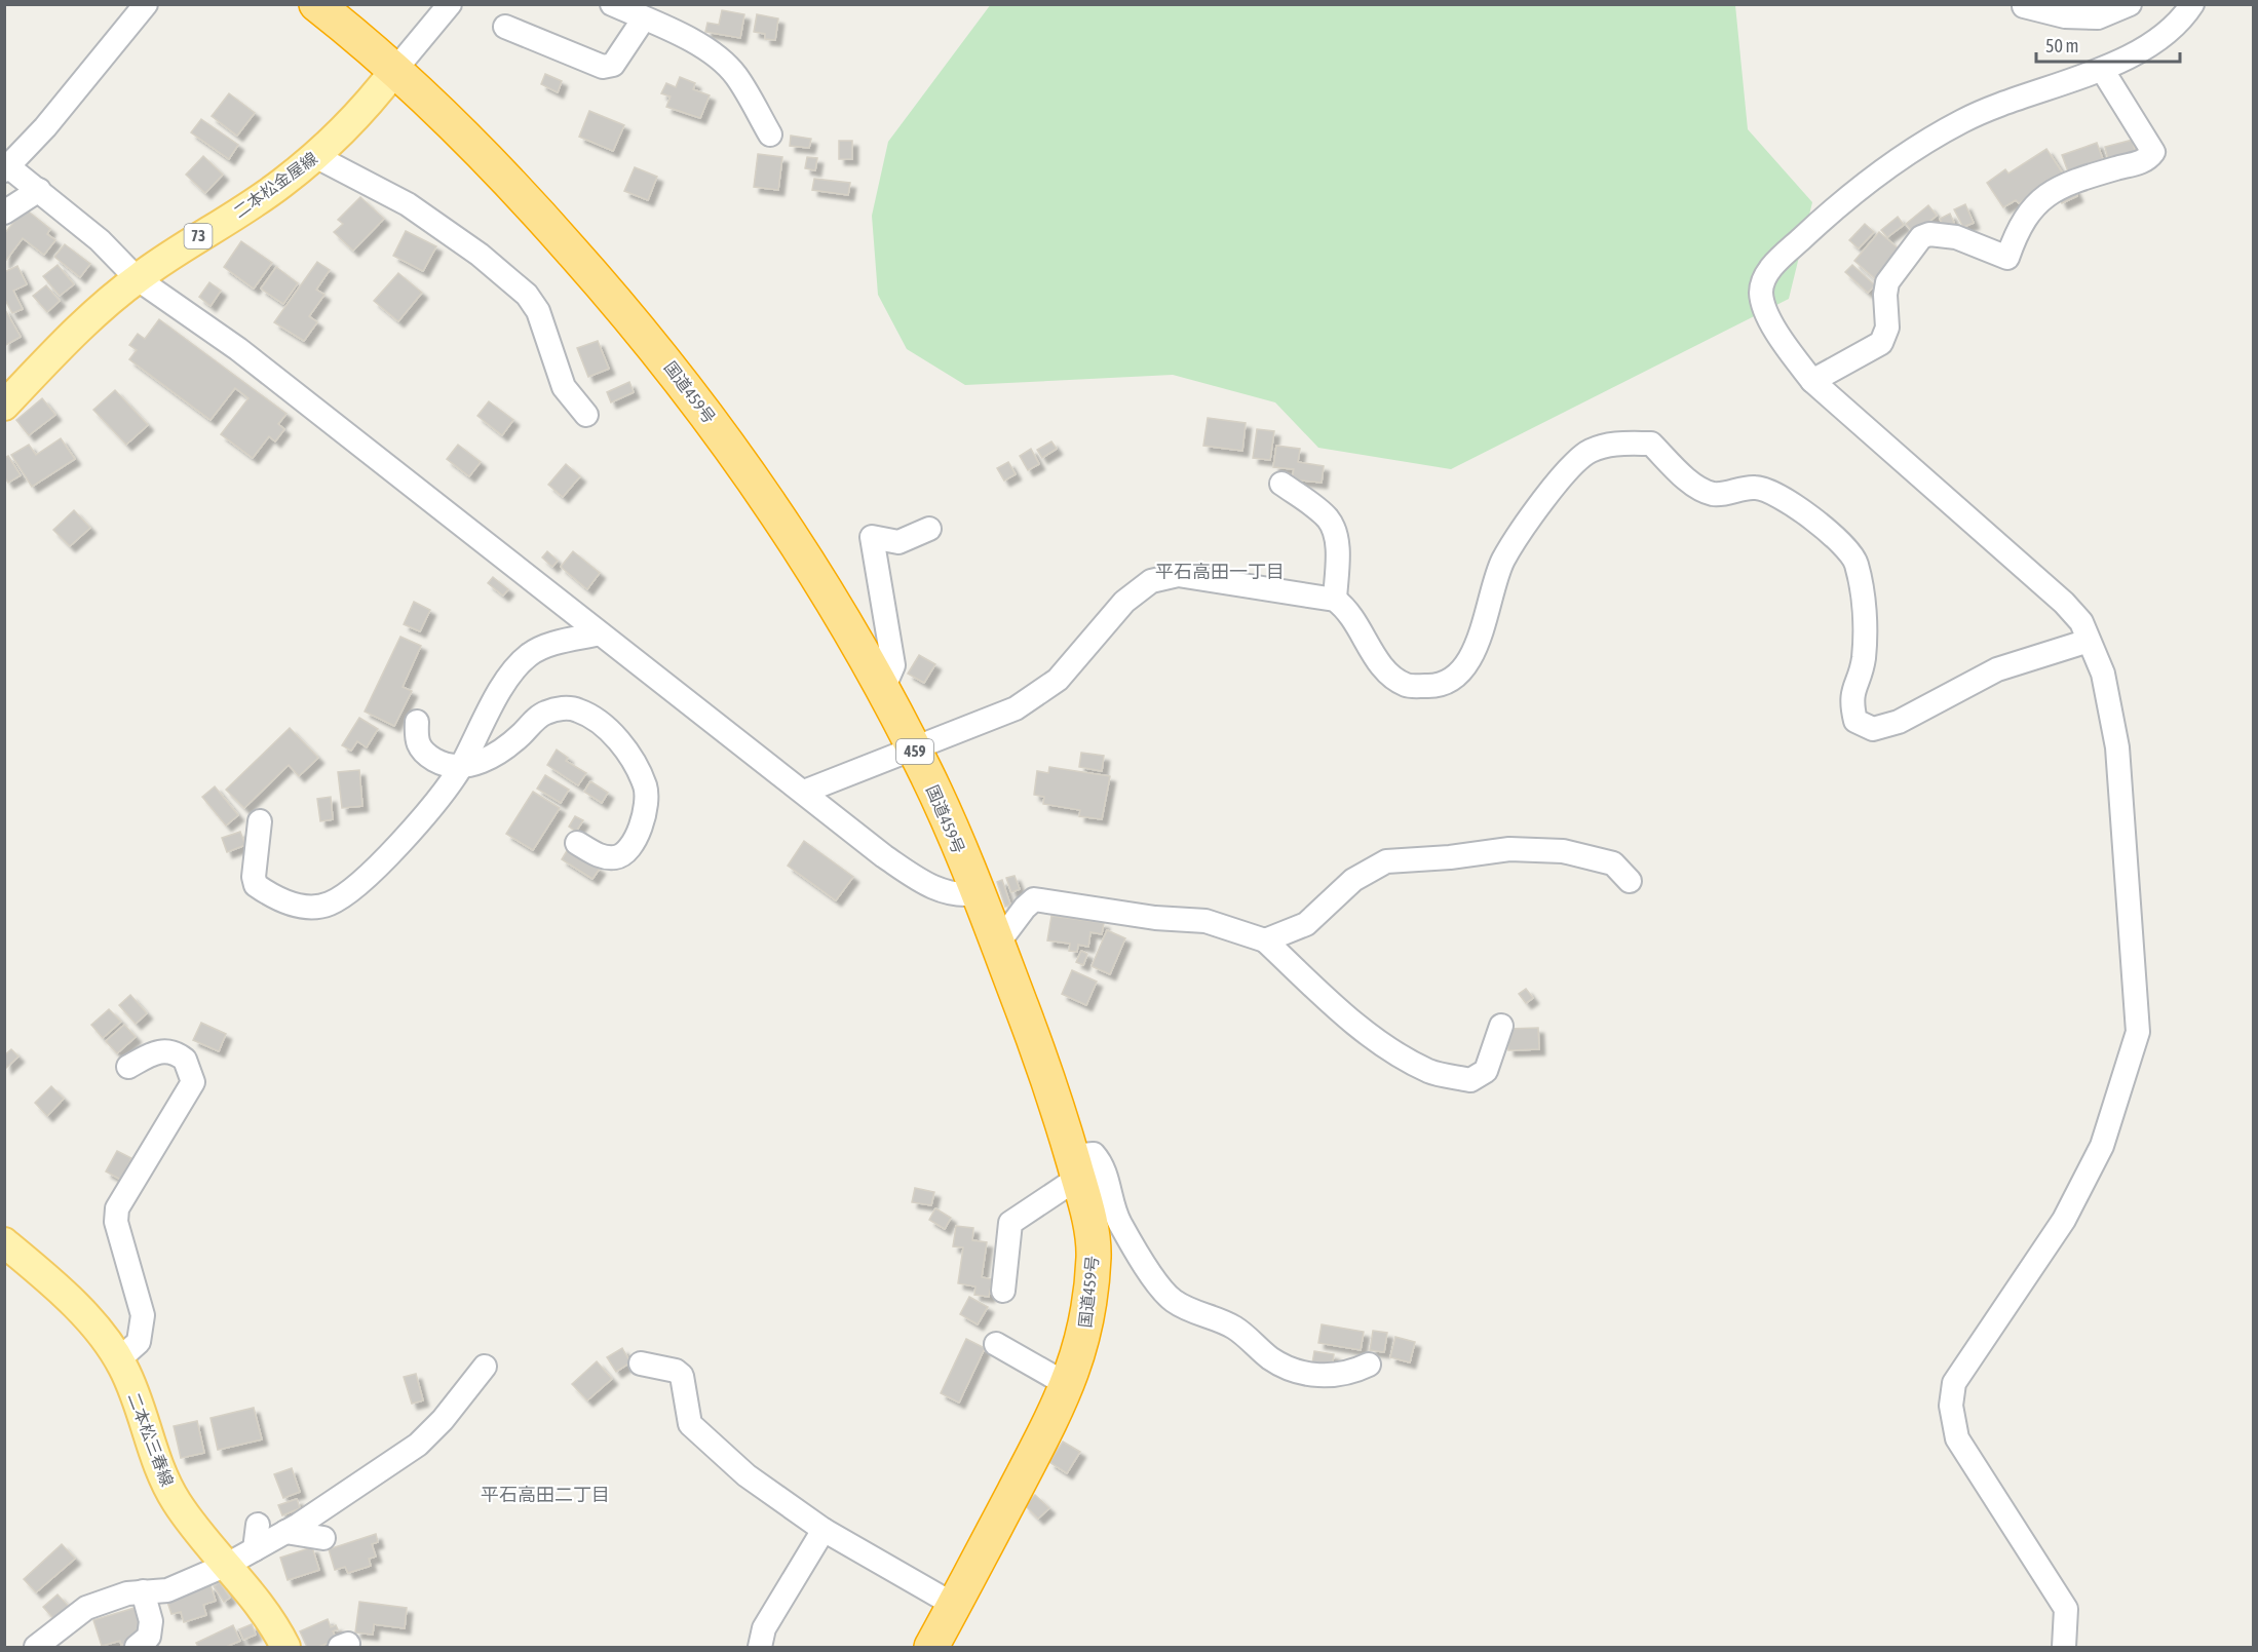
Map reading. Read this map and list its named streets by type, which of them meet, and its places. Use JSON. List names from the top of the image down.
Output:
{
  "streets": {
    "highway": ["国道459号", "459"],
    "main road": ["二本松金屋線", "73", "二本松三春線"]
  },
  "crossings": [
    ["二本松金屋線", "国道459号"]
  ],
  "districts": ["平石高田一丁目", "平石高田二丁目"],
  "scale_bar": "50 m"
}
